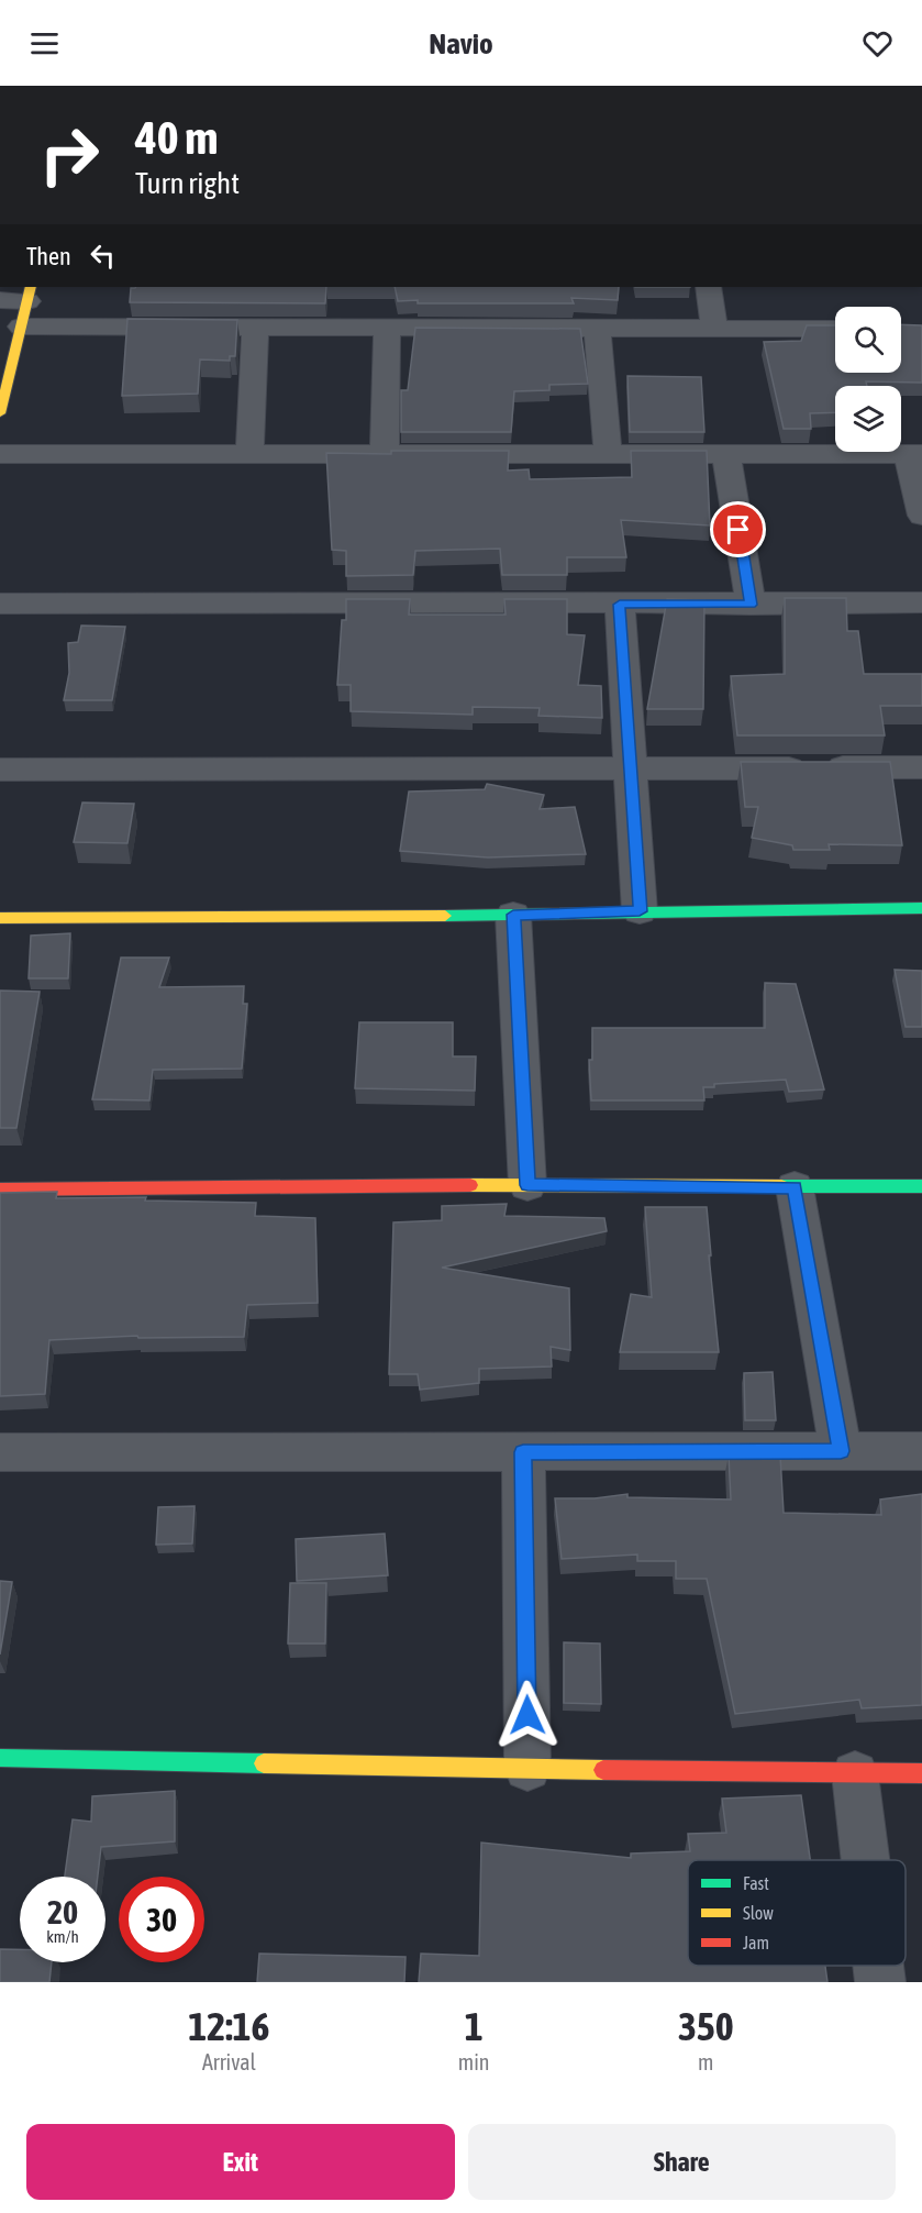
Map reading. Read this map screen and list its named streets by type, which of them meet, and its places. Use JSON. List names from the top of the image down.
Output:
{
  "legend": ["Fast", "Slow", "Jam"],
  "page": {
    "header": "Navio",
    "turn": ["40 m", "Turn right"],
    "then": "Then",
    "speed": "20 km/h",
    "limit": "30",
    "eta": [
      "12:16",
      "Arrival",
      "1",
      "min",
      "350",
      "m"
    ],
    "buttons": ["Exit", "Share"]
  }
}
